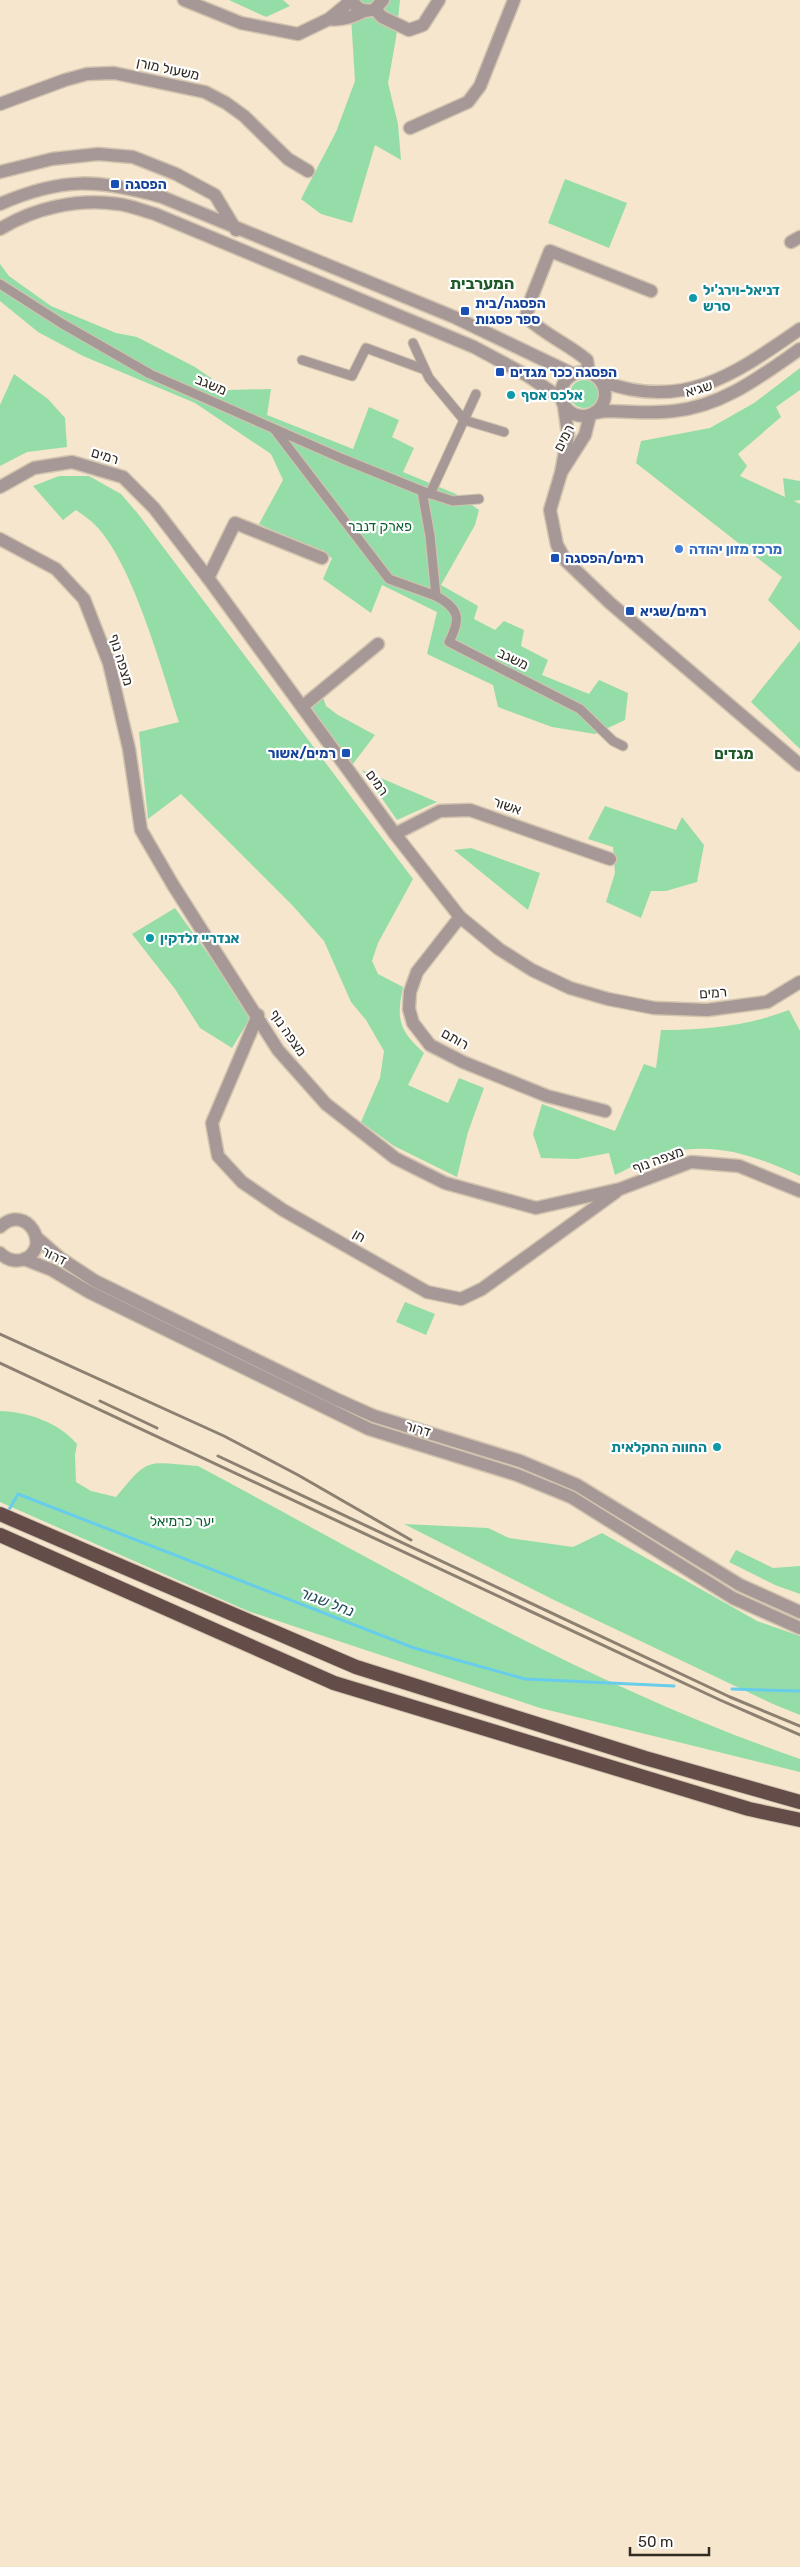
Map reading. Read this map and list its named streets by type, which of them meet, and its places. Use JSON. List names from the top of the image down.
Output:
{
  "streets": {
    "street": [
      "משעול מורן",
      "משגב",
      "שגיא",
      "רמים",
      "מצפה נוף",
      "אשור",
      "רותם",
      "חן",
      "דרור"
    ]
  },
  "crossings": [
    ["שגיא", "רמים"],
    ["רמים", "אשור"],
    ["רמים", "רותם"],
    ["מצפה נוף", "חן"]
  ],
  "districts": ["המערבית", "מגדים"],
  "water": ["נחל שגור"],
  "parks": ["פארק דנבר", "יער כרמיאל"],
  "places": {
    "transit": [
      "הפסגה",
      "הפסגה/בית ספר פסגות",
      "הפסגה ככר מגדים",
      "רמים/הפסגה",
      "רמים/שגיא",
      "רמים/אשור"
    ],
    "other": [
      "דניאל-וירג'יל סרש",
      "אלכס אסף",
      "מרכז מזון יהודה",
      "אנדריי זלדקין",
      "החווה החקלאית"
    ]
  },
  "scale_bar": "50 m"
}
